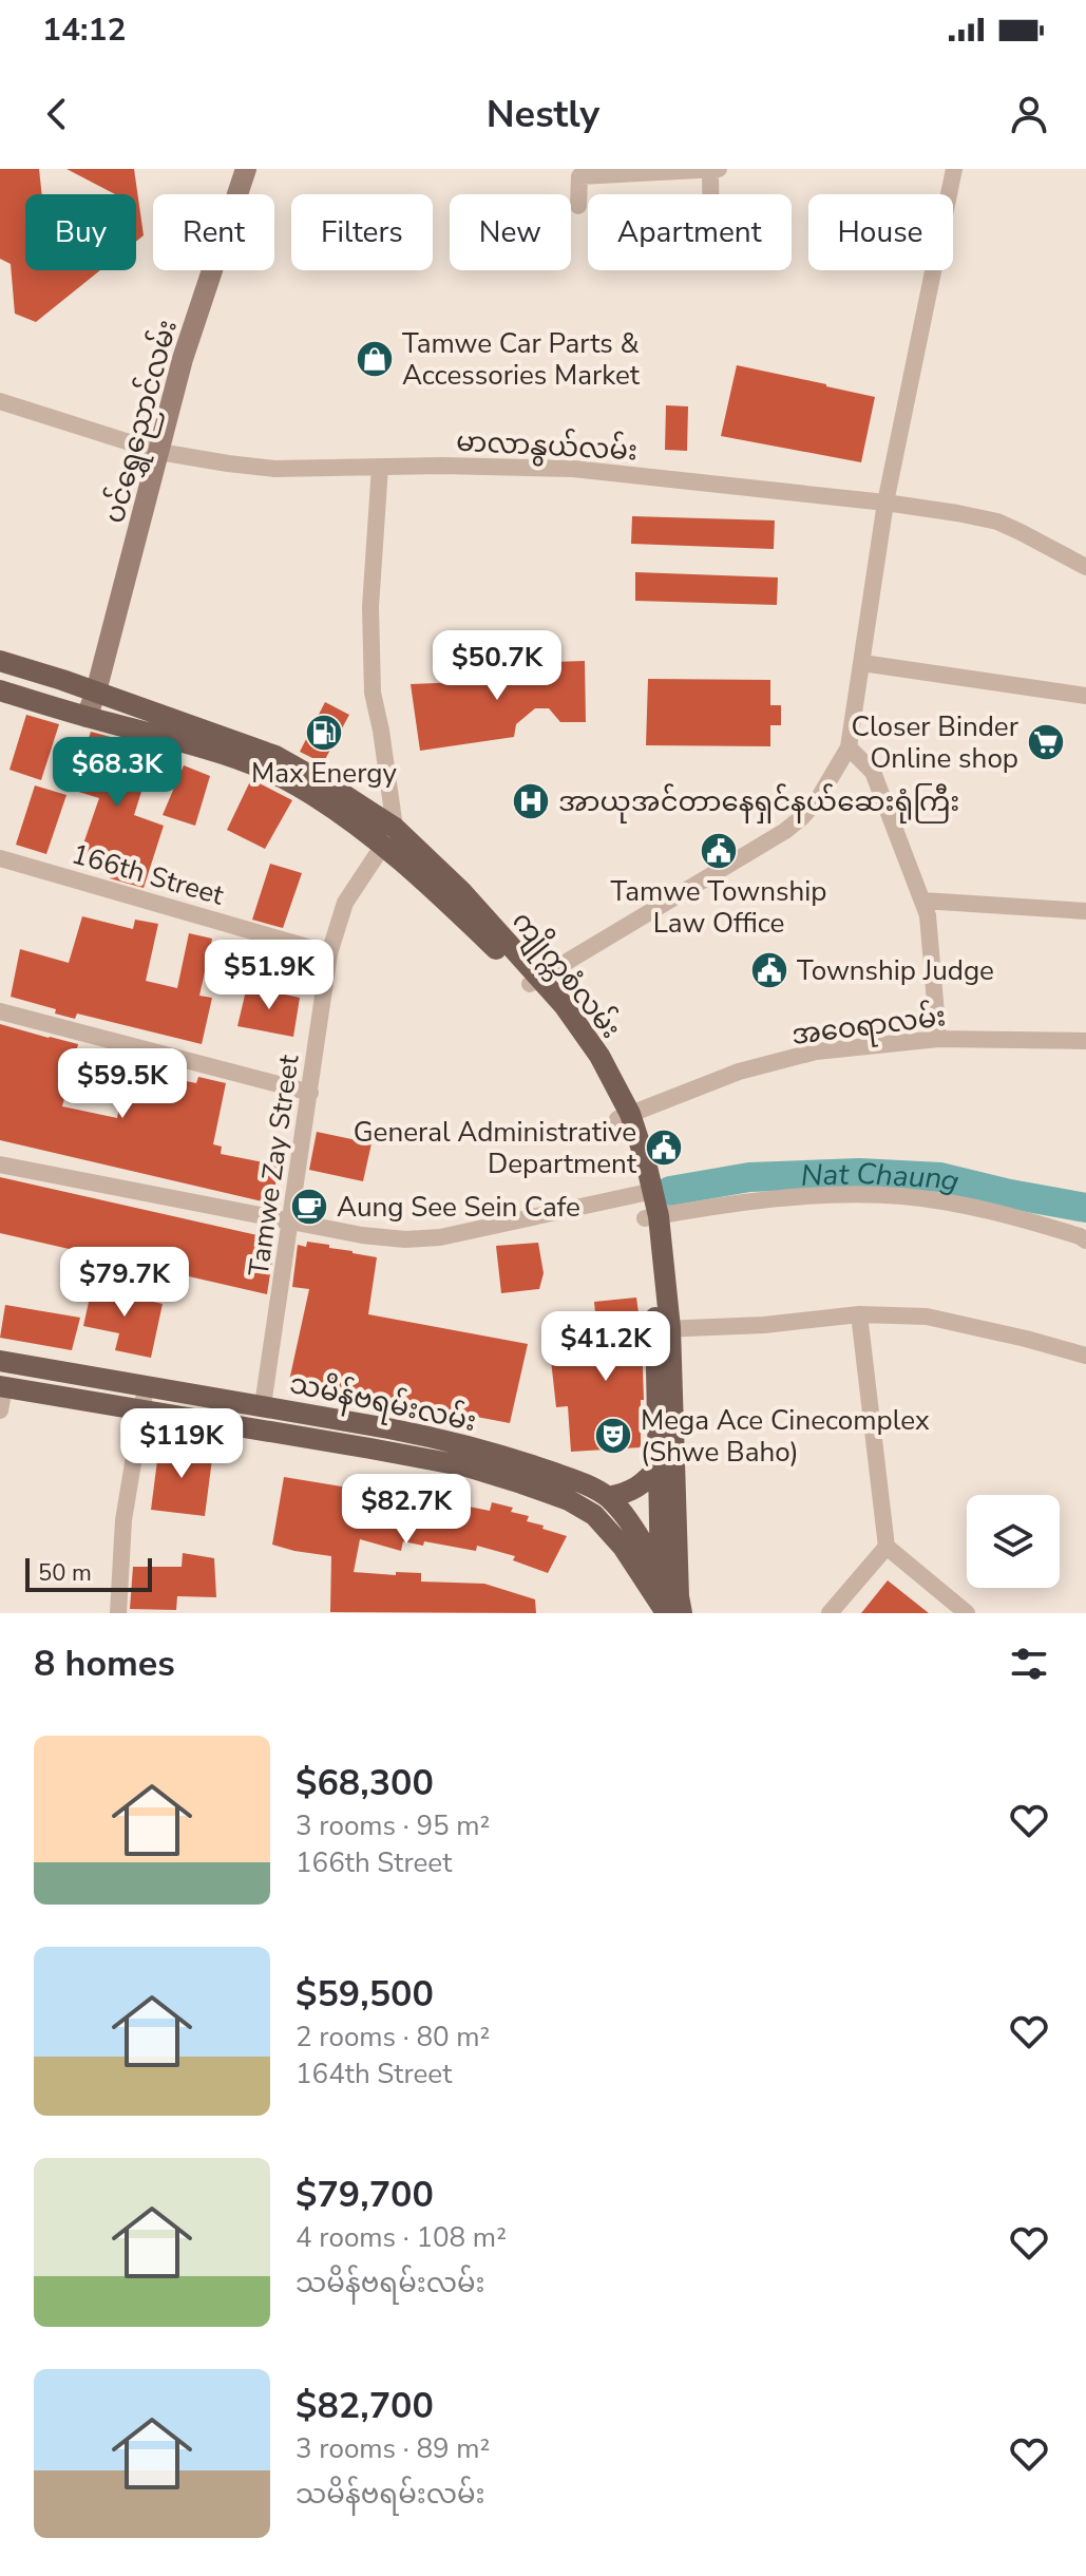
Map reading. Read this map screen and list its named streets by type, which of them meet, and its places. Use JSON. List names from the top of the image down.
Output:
{
  "streets": {
    "main road": ["ကျိုက္ကစံလမ်း", "သမိန်ဗရမ်းလမ်း"],
    "street": [
      "ပင်ရွှေညောင်လမ်း",
      "မာလာနွယ်လမ်း",
      "166th Street",
      "အဝေရာလမ်း",
      "Tamwe Zay Street"
    ]
  },
  "crossings": [
    ["ပင်ရွှေညောင်လမ်း", "မာလာနွယ်လမ်း"],
    ["ပင်ရွှေညောင်လမ်း", "ကျိုက္ကစံလမ်း"],
    ["166th Street", "Tamwe Zay Street"],
    ["ကျိုက္ကစံလမ်း", "အဝေရာလမ်း"],
    ["ကျိုက္ကစံလမ်း", "Tamwe Zay Street"],
    ["ကျိုက္ကစံလမ်း", "သမိန်ဗရမ်းလမ်း"],
    ["Tamwe Zay Street", "သမိန်ဗရမ်းလမ်း"]
  ],
  "water": ["Nat Chaung"],
  "places": {
    "shop": ["Tamwe Car Parts & Accessories Market"],
    "fuel station": ["Max Energy"],
    "supermarket": ["Closer Binder Online shop"],
    "hospital": ["အာယုအင်တာနေရှင်နယ်ဆေးရုံကြီး"],
    "public building": ["Tamwe Township Law Office", "Township Judge", "General Administrative Department"],
    "cafe": ["Aung See Sein Cafe"],
    "theatre": ["Mega Ace Cinecomplex (Shwe Baho)"]
  },
  "scale_bar": "50 m",
  "page": {
    "status": "14:12",
    "header": "Nestly",
    "chip": [
      "Buy",
      "Rent",
      "Filters",
      "New",
      "Apartment",
      "House"
    ],
    "price": [
      "$50.7K",
      "$68.3K",
      "$51.9K",
      "$59.5K",
      "$79.7K",
      "$41.2K",
      "$119K",
      "$82.7K"
    ],
    "scale": "50 m",
    "heading": "8 homes",
    "list": [
      {
        "name": "$68,300",
        "note": "3 rooms · 95 m² · 166th Street"
      },
      {
        "name": "$59,500",
        "note": "2 rooms · 80 m² · 164th Street"
      },
      {
        "name": "$79,700",
        "note": "4 rooms · 108 m² · သမိန်ဗရမ်းလမ်း"
      },
      {
        "name": "$82,700",
        "note": "3 rooms · 89 m² · သမိန်ဗရမ်းလမ်း"
      }
    ]
  }
}
